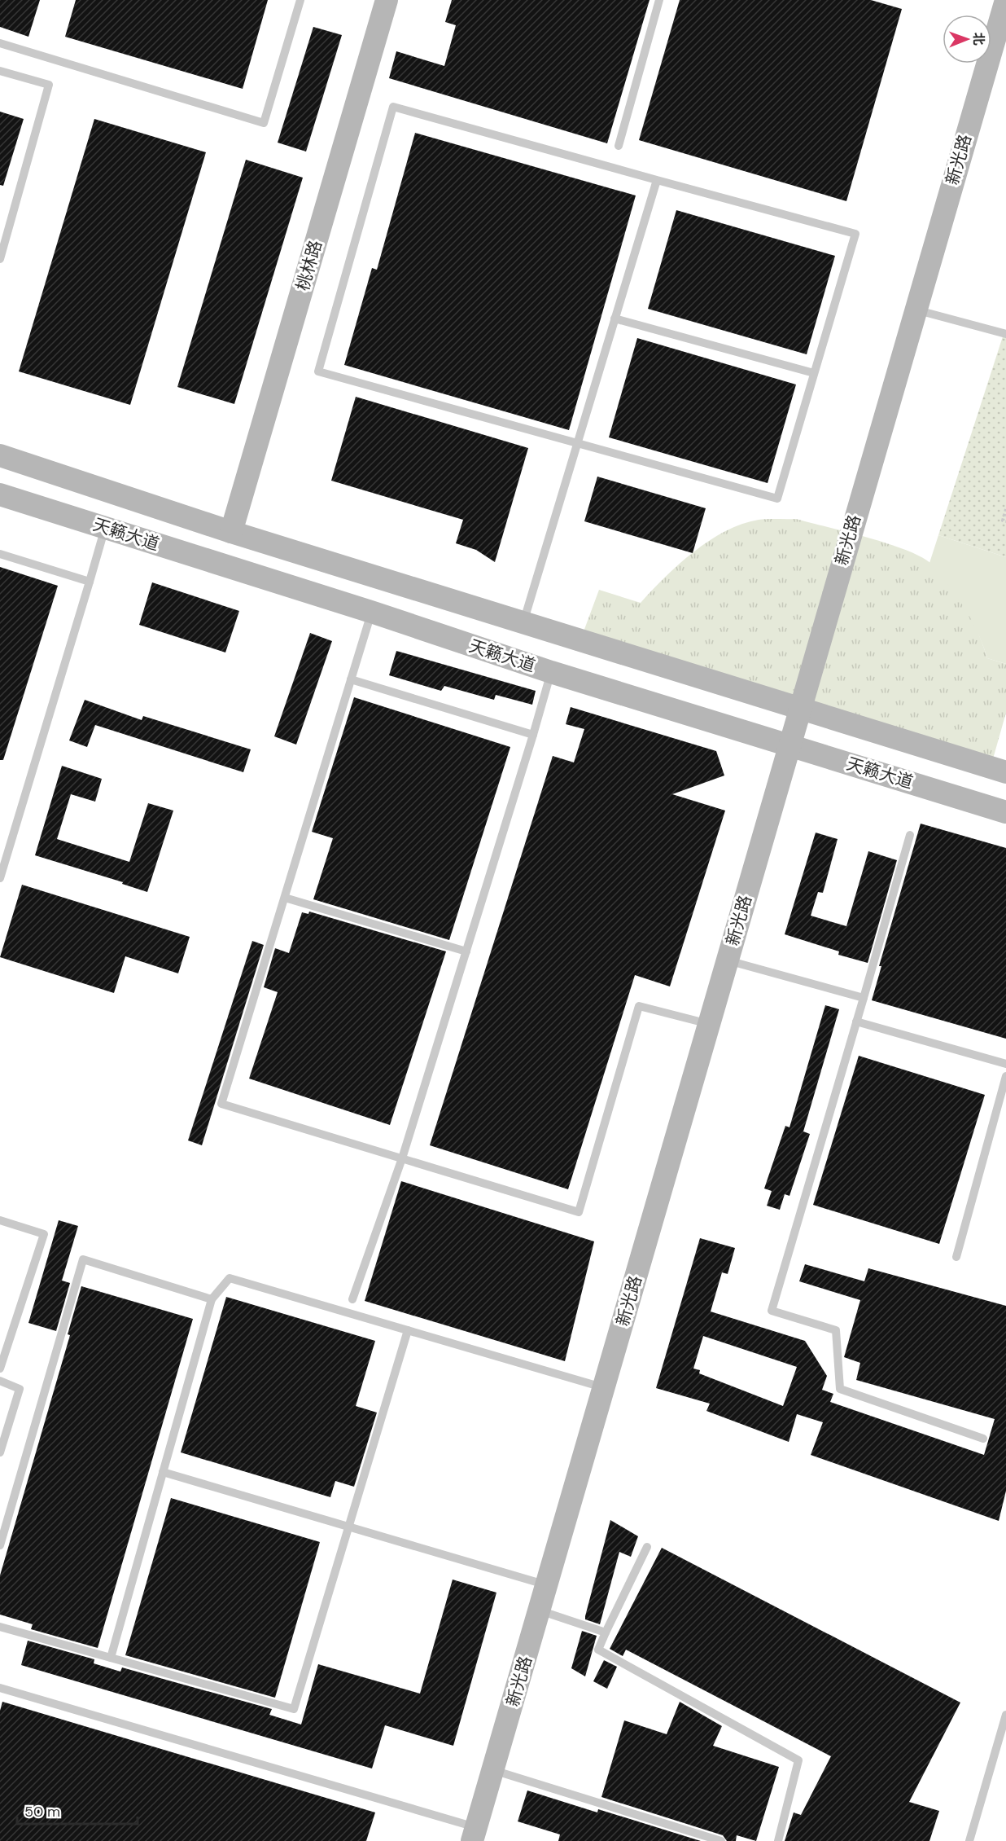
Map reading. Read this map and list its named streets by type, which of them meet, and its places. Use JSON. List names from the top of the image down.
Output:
{
  "streets": {
    "street": ["新光路", "桃林路", "天籁大道"]
  },
  "crossings": [
    ["新光路", "天籁大道"],
    ["桃林路", "天籁大道"]
  ],
  "scale_bar": "50 m",
  "north": "right"
}
